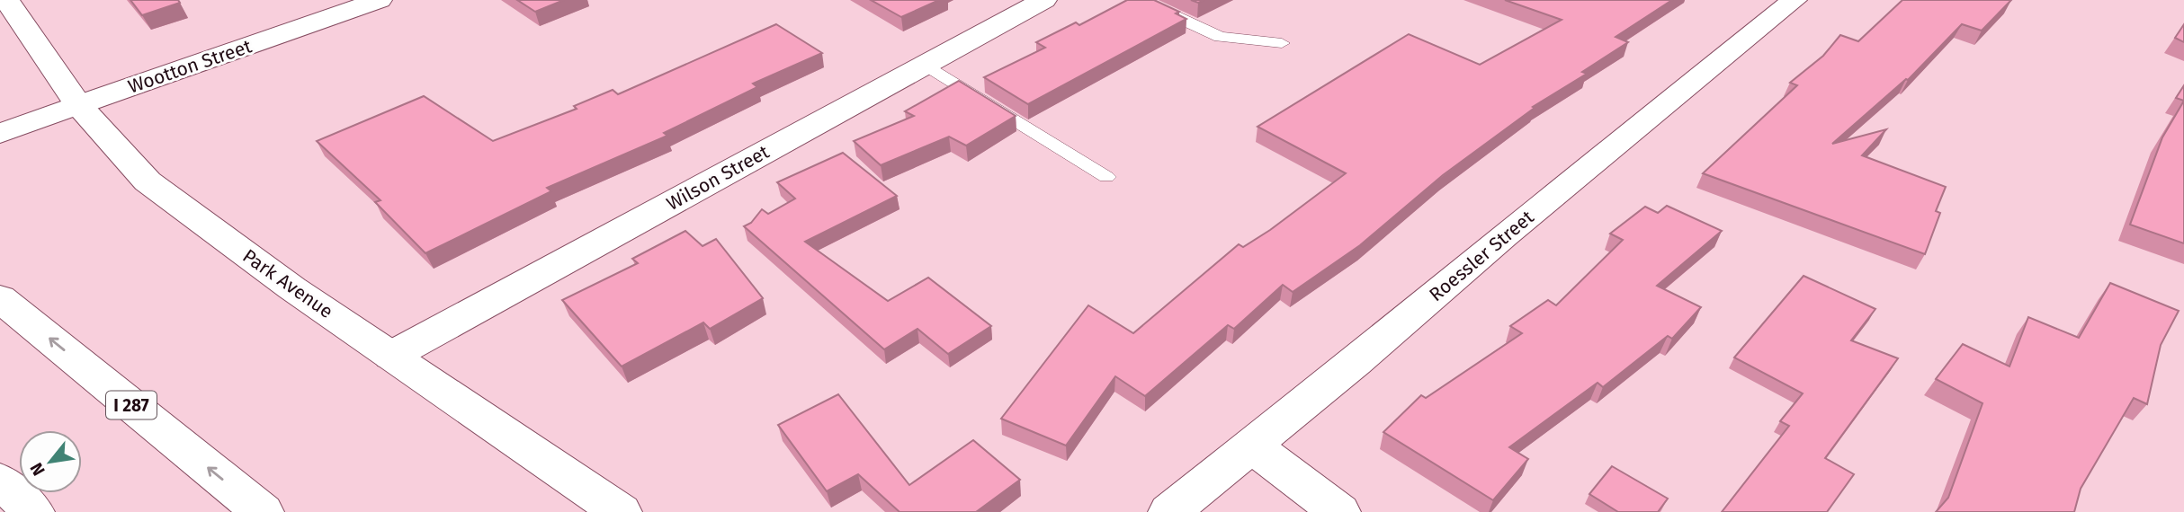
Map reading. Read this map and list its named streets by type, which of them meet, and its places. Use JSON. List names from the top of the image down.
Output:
{
  "streets": {
    "main road": [
      "Wootton Street",
      "Wilson Street",
      "Roessler Street",
      "Park Avenue",
      "I 287"
    ]
  },
  "crossings": [
    ["Wootton Street", "Park Avenue"],
    ["Wilson Street", "Park Avenue"]
  ],
  "north": "bottom left"
}
